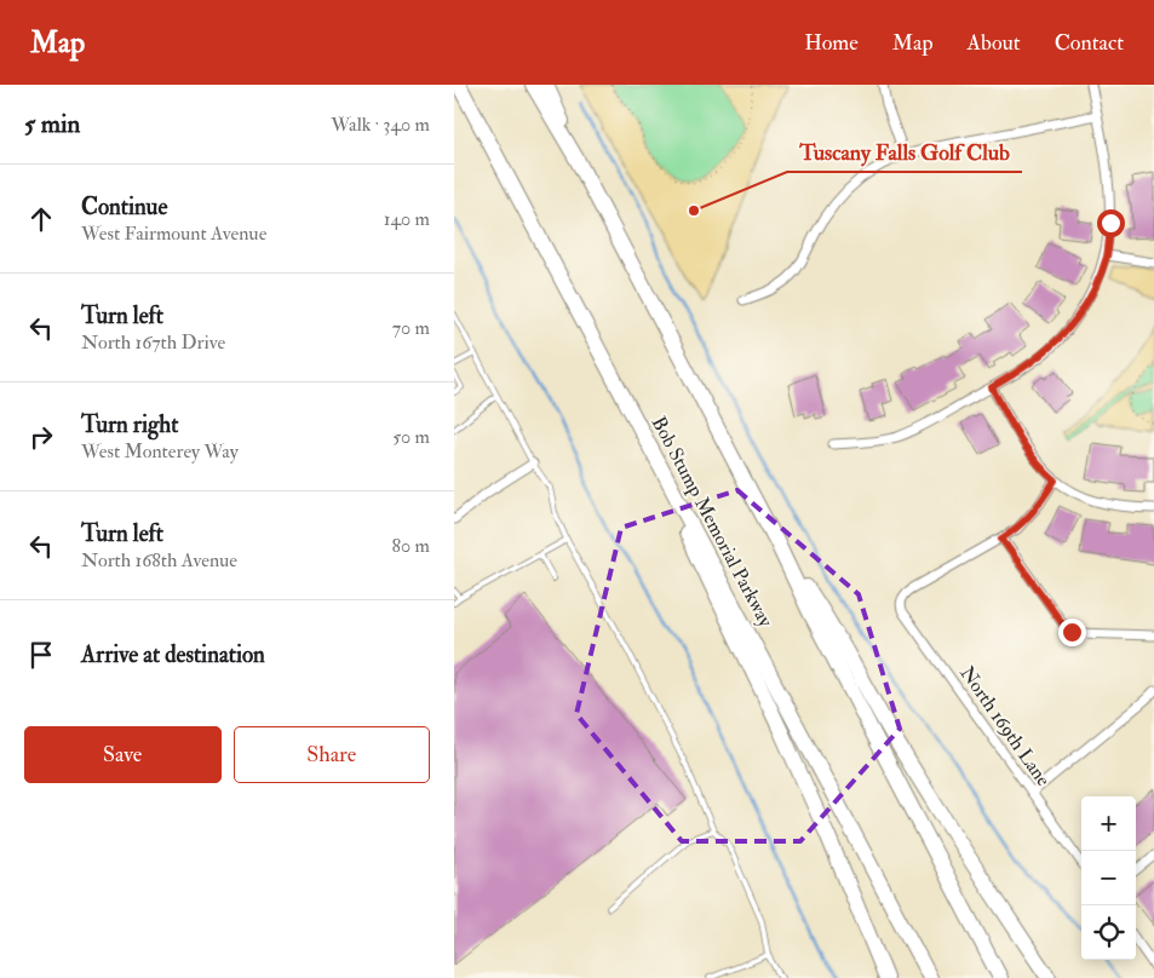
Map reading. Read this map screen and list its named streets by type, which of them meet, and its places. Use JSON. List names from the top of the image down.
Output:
{
  "streets": {
    "highway": ["Bob Stump Memorial Parkway"],
    "street": ["North 169th Lane"]
  },
  "places": ["Tuscany Falls Golf Club"],
  "page": {
    "header": "Map",
    "nav": [
      "Home",
      "Map",
      "About",
      "Contact"
    ],
    "heading": ["5 min", "Walk · 340 m"],
    "list": [
      ["Continue", "West Fairmount Avenue", "140 m"],
      ["Turn left", "North 167th Drive", "70 m"],
      ["Turn right", "West Monterey Way", "50 m"],
      ["Turn left", "North 168th Avenue", "80 m"],
      "Arrive at destination"
    ],
    "buttons": ["Save", "Share"],
    "map_buttons": ["+", "−"]
  }
}
